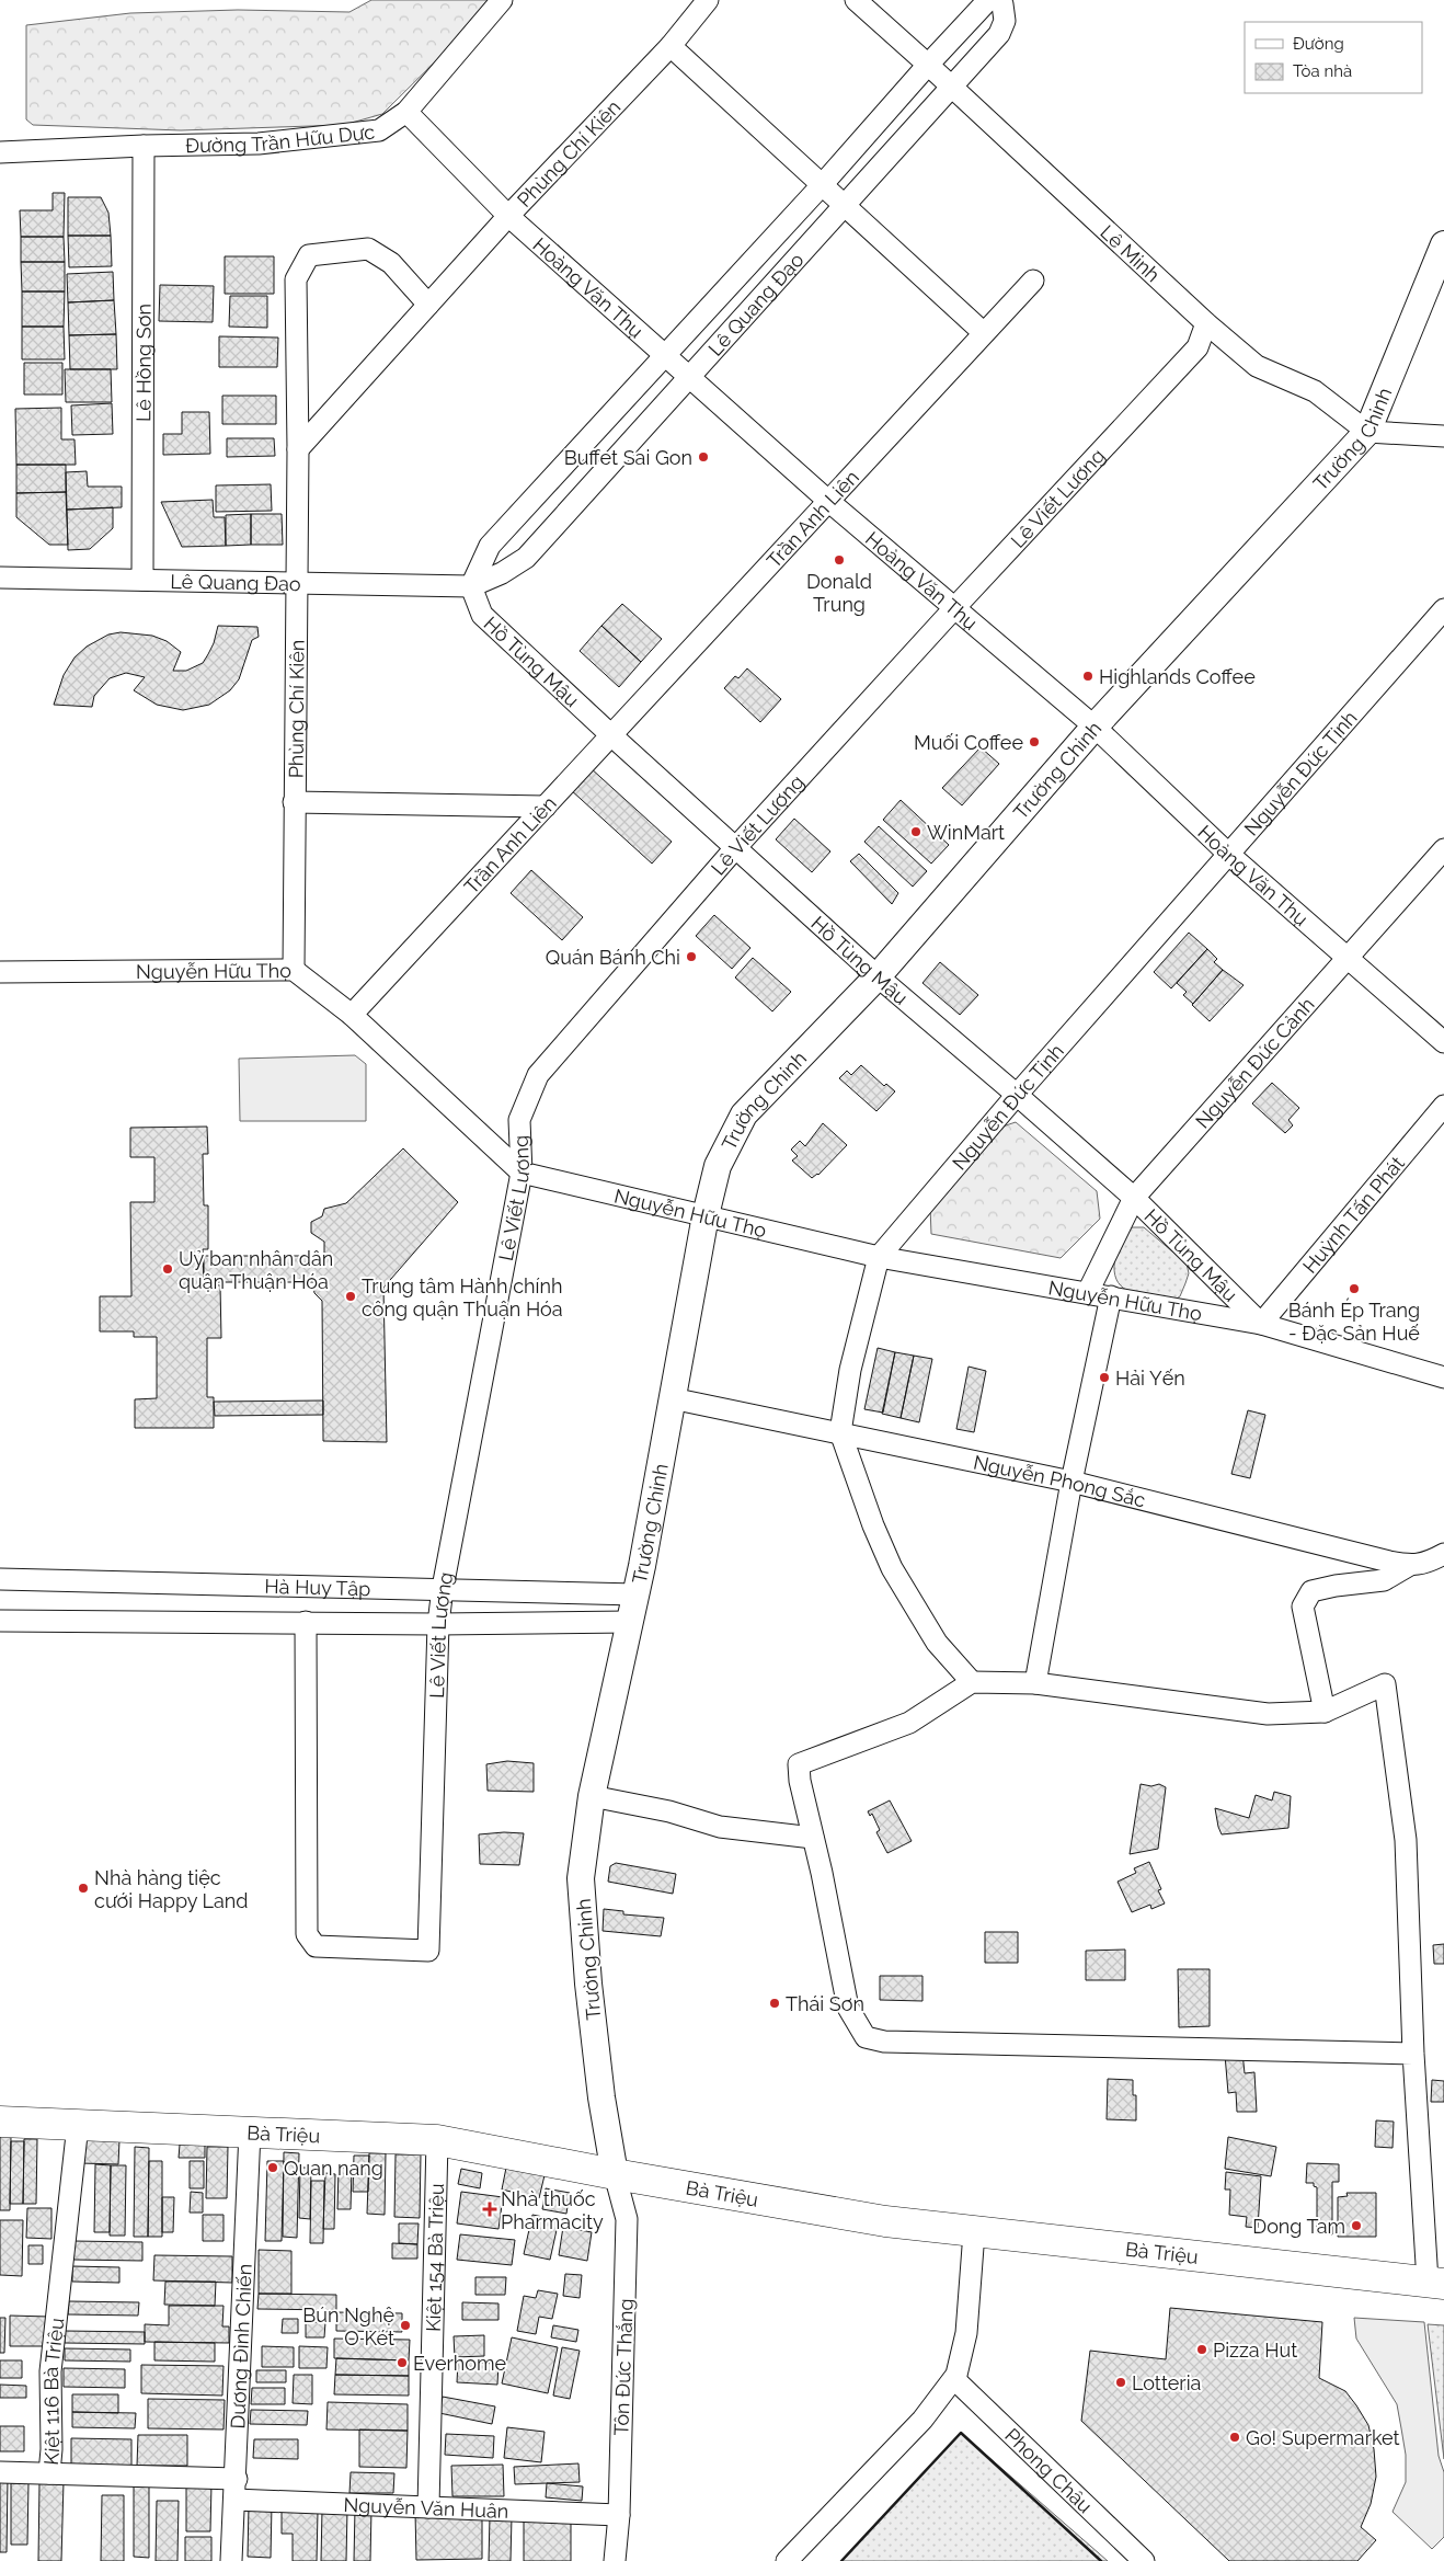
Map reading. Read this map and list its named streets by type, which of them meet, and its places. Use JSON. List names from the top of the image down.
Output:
{
  "streets": {
    "highway": ["Bà Triệu"],
    "street": [
      "Đường Trần Hữu Dực",
      "Phùng Chí Kiên",
      "Lê Minh",
      "Hoàng Văn Thụ",
      "Lê Quang Đạo",
      "Lê Hồng Sơn",
      "Trường Chinh",
      "Lê Viết Lượng",
      "Trần Anh Liên",
      "Hồ Tùng Mậu",
      "Nguyễn Đức Tịnh",
      "Nguyễn Hữu Thọ",
      "Nguyễn Đức Cảnh",
      "Huỳnh Tấn Phát",
      "Nguyễn Phong Sắc",
      "Hà Huy Tập",
      "Kiệt 154 Bà Triệu",
      "Dương Đình Chiến",
      "Tôn Đức Thắng",
      "Kiệt 116 Bà Triệu",
      "Phong Châu",
      "Nguyễn Văn Huân"
    ]
  },
  "crossings": [
    ["Đường Trần Hữu Dực", "Hoàng Văn Thụ"],
    ["Đường Trần Hữu Dực", "Lê Hồng Sơn"],
    ["Phùng Chí Kiên", "Hoàng Văn Thụ"],
    ["Phùng Chí Kiên", "Lê Quang Đạo"],
    ["Phùng Chí Kiên", "Nguyễn Hữu Thọ"],
    ["Lê Minh", "Lê Quang Đạo"],
    ["Lê Minh", "Trường Chinh"],
    ["Lê Minh", "Lê Viết Lượng"],
    ["Hoàng Văn Thụ", "Lê Quang Đạo"],
    ["Hoàng Văn Thụ", "Trường Chinh"],
    ["Hoàng Văn Thụ", "Lê Viết Lượng"],
    ["Hoàng Văn Thụ", "Trần Anh Liên"],
    ["Hoàng Văn Thụ", "Nguyễn Đức Tịnh"],
    ["Hoàng Văn Thụ", "Nguyễn Đức Cảnh"],
    ["Lê Quang Đạo", "Lê Hồng Sơn"],
    ["Lê Quang Đạo", "Hồ Tùng Mậu"],
    ["Trường Chinh", "Hồ Tùng Mậu"],
    ["Trường Chinh", "Nguyễn Hữu Thọ"],
    ["Trường Chinh", "Nguyễn Phong Sắc"],
    ["Trường Chinh", "Hà Huy Tập"],
    ["Trường Chinh", "Bà Triệu"],
    ["Trường Chinh", "Tôn Đức Thắng"],
    ["Lê Viết Lượng", "Hồ Tùng Mậu"],
    ["Lê Viết Lượng", "Nguyễn Hữu Thọ"],
    ["Lê Viết Lượng", "Hà Huy Tập"],
    ["Trần Anh Liên", "Hồ Tùng Mậu"],
    ["Trần Anh Liên", "Nguyễn Hữu Thọ"],
    ["Hồ Tùng Mậu", "Nguyễn Đức Tịnh"],
    ["Hồ Tùng Mậu", "Nguyễn Hữu Thọ"],
    ["Hồ Tùng Mậu", "Nguyễn Đức Cảnh"],
    ["Hồ Tùng Mậu", "Huỳnh Tấn Phát"],
    ["Nguyễn Đức Tịnh", "Nguyễn Hữu Thọ"],
    ["Nguyễn Đức Tịnh", "Nguyễn Phong Sắc"],
    ["Nguyễn Hữu Thọ", "Nguyễn Đức Cảnh"],
    ["Nguyễn Hữu Thọ", "Huỳnh Tấn Phát"],
    ["Bà Triệu", "Kiệt 154 Bà Triệu"],
    ["Bà Triệu", "Dương Đình Chiến"],
    ["Bà Triệu", "Tôn Đức Thắng"],
    ["Bà Triệu", "Kiệt 116 Bà Triệu"],
    ["Kiệt 154 Bà Triệu", "Nguyễn Văn Huân"],
    ["Dương Đình Chiến", "Kiệt 116 Bà Triệu"],
    ["Dương Đình Chiến", "Nguyễn Văn Huân"],
    ["Tôn Đức Thắng", "Nguyễn Văn Huân"]
  ],
  "places": {
    "other": [
      "Buffet Sai Gon",
      "Donald Trung",
      "Highlands Coffee",
      "Muối Coffee",
      "WinMart",
      "Quán Bánh Chi",
      "Uỷ ban nhân dân quận Thuận Hóa",
      "Bánh Ép Trang - Đặc Sản Huế",
      "Trung tâm Hành chính công quận Thuận Hóa",
      "Hải Yến",
      "Nhà hàng tiệc cưới Happy Land",
      "Thái Sơn",
      "Quan nang",
      "Dong Tam",
      "Bún Nghệ O Két",
      "Pizza Hut",
      "Everhome",
      "Lotteria",
      "Go! Supermarket"
    ],
    "health": ["Nhà thuốc Pharmacity"]
  },
  "legend": ["Đường", "Tòa nhà"]
}
